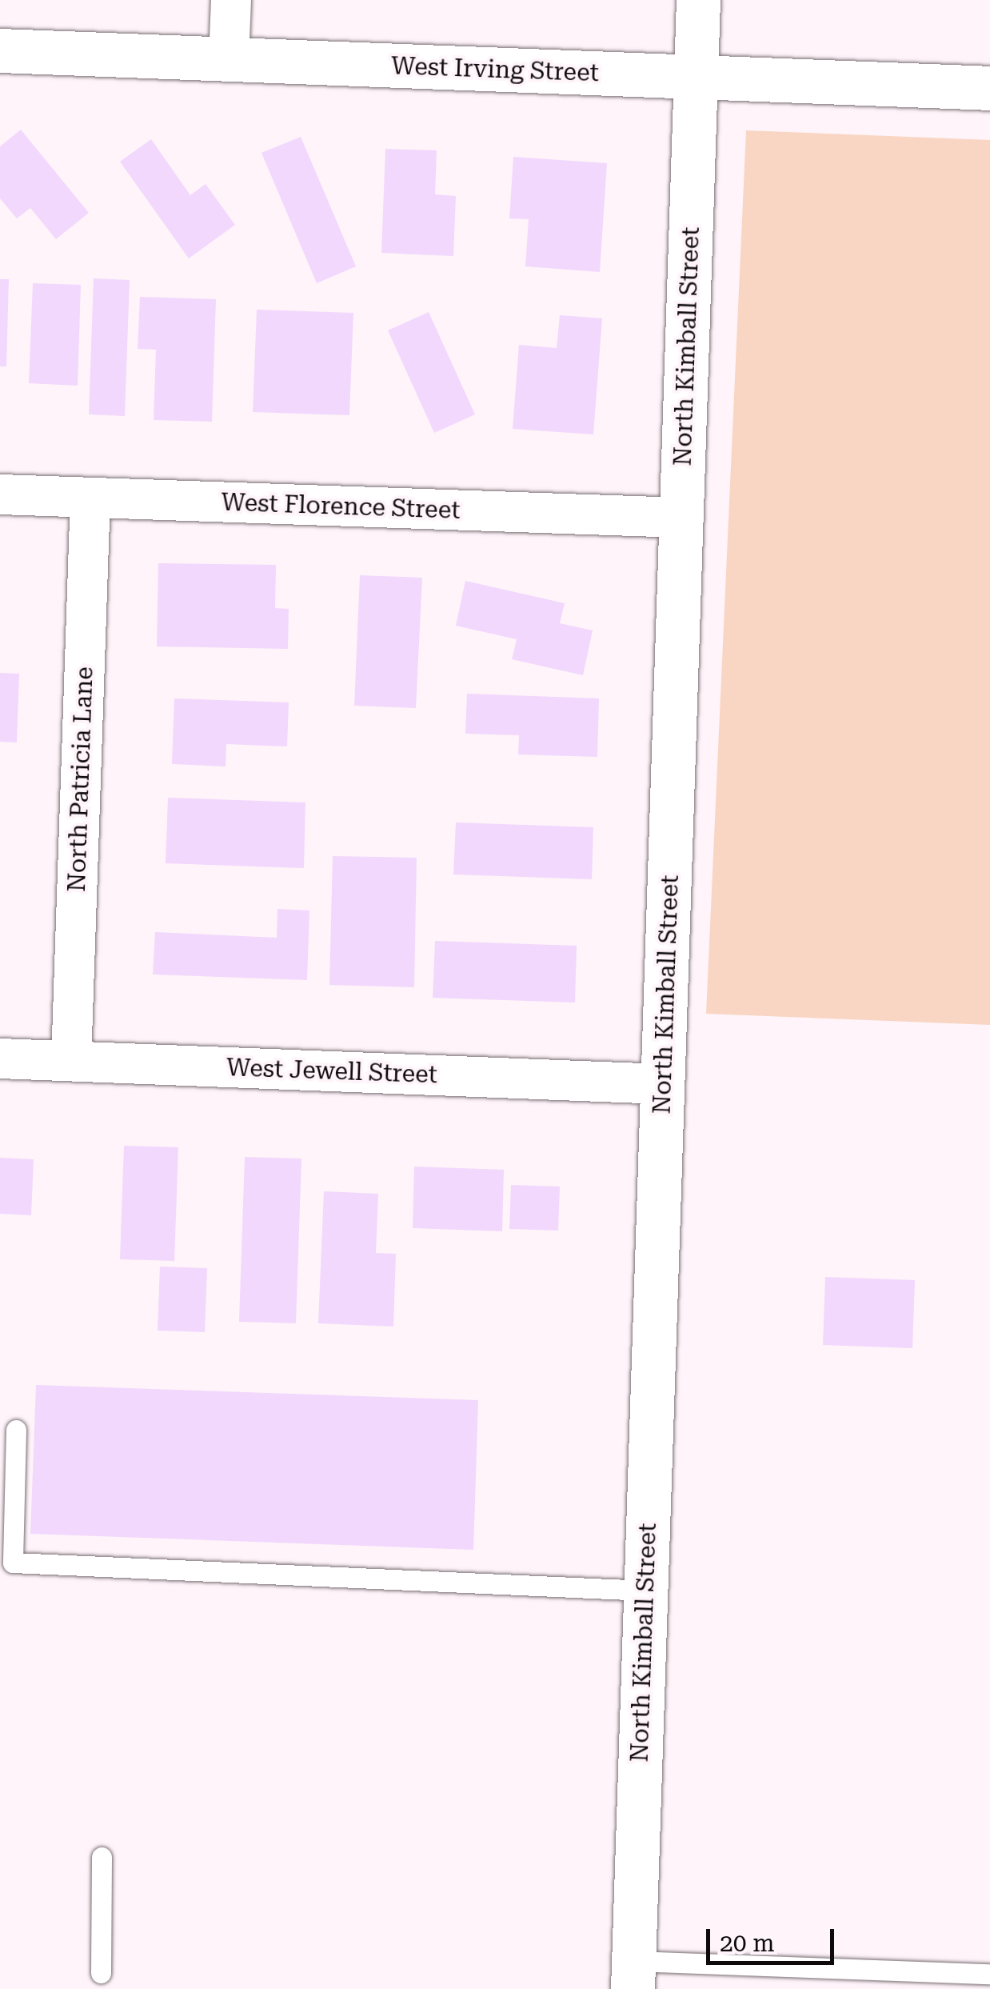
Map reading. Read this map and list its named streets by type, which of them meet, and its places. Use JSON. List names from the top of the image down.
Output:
{
  "streets": {
    "street": [
      "West Irving Street",
      "North Kimball Street",
      "West Florence Street",
      "North Patricia Lane",
      "West Jewell Street"
    ]
  },
  "crossings": [
    ["West Irving Street", "North Kimball Street"],
    ["North Kimball Street", "West Florence Street"],
    ["North Kimball Street", "West Jewell Street"],
    ["West Florence Street", "North Patricia Lane"],
    ["North Patricia Lane", "West Jewell Street"]
  ],
  "scale_bar": "20 m"
}
